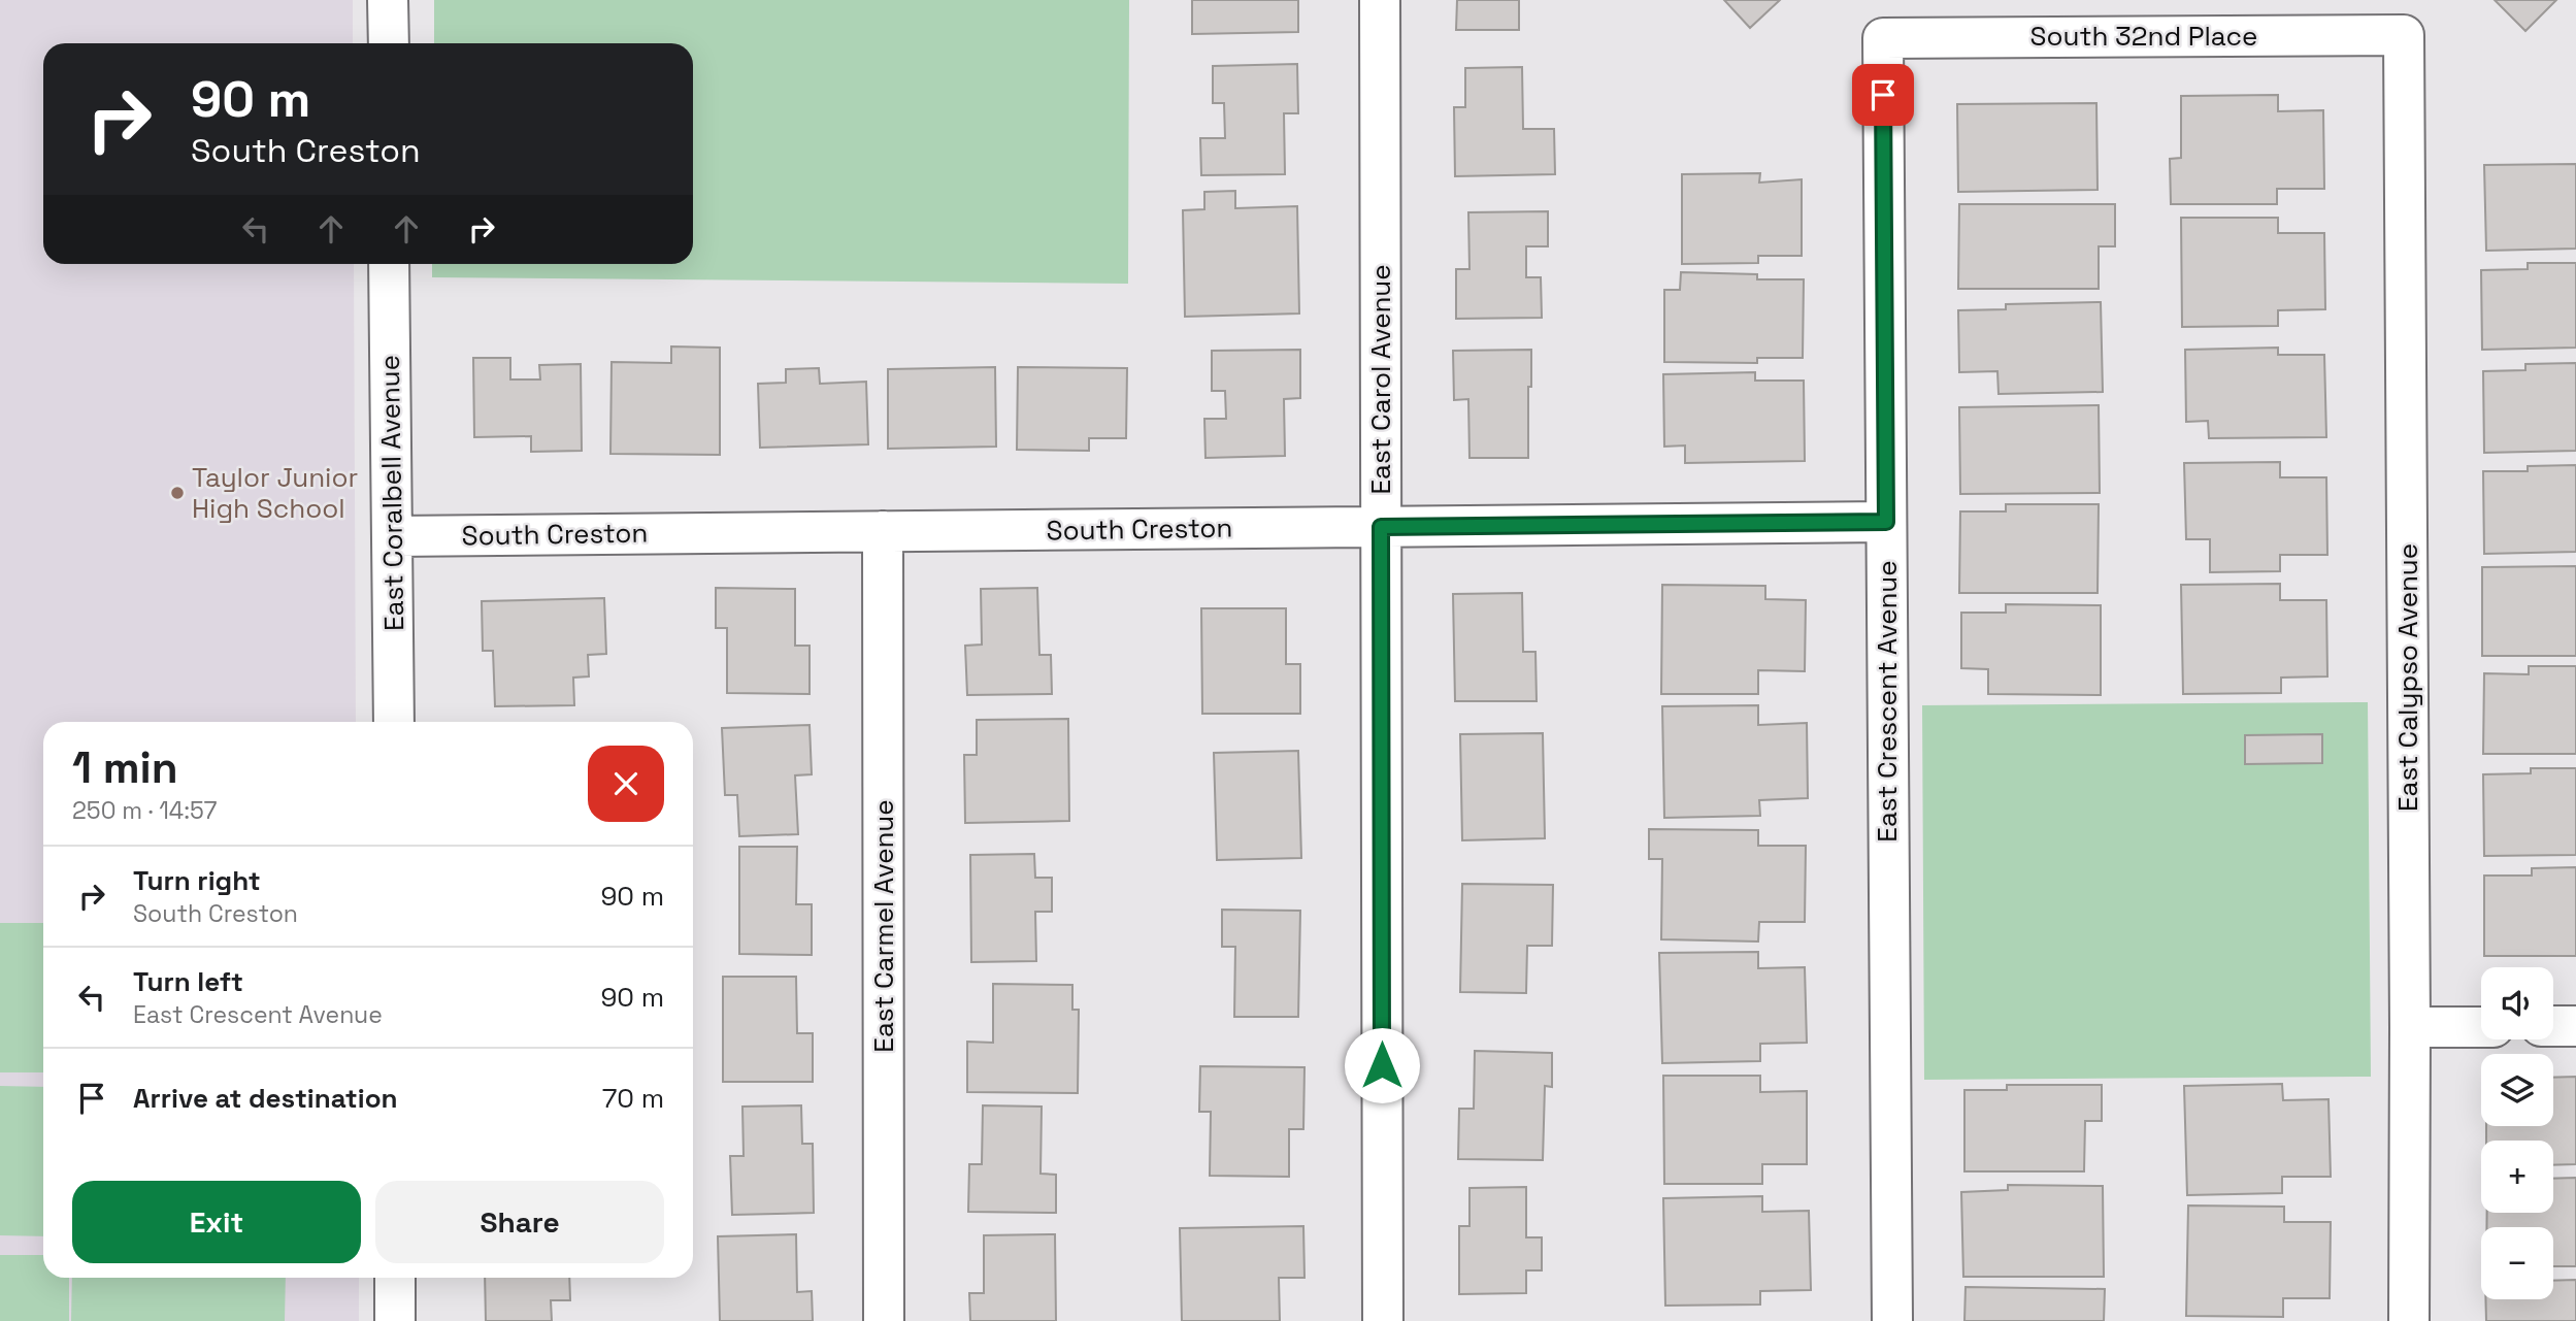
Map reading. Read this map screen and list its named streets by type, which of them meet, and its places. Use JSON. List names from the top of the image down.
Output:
{
  "streets": {
    "street": [
      "South 32nd Place",
      "East Carol Avenue",
      "East Coralbell Avenue",
      "South Creston",
      "East Calypso Avenue",
      "East Crescent Avenue",
      "East Carmel Avenue"
    ]
  },
  "crossings": [
    ["South 32nd Place", "East Calypso Avenue"],
    ["South 32nd Place", "East Crescent Avenue"],
    ["East Carol Avenue", "South Creston"],
    ["East Coralbell Avenue", "South Creston"],
    ["South Creston", "East Crescent Avenue"],
    ["South Creston", "East Carmel Avenue"]
  ],
  "places": ["Taylor Junior High School"],
  "page": {
    "turn": ["90 m", "South Creston"],
    "heading": ["1 min", "250 m · 14:57"],
    "list": [
      {
        "name": "Turn right",
        "note": "South Creston",
        "value": "90 m"
      },
      {
        "name": "Turn left",
        "note": "East Crescent Avenue",
        "value": "90 m"
      },
      {
        "name": "Arrive at destination",
        "value": "70 m"
      }
    ],
    "map_buttons": ["+", "−"],
    "buttons": ["Exit", "Share"]
  }
}
